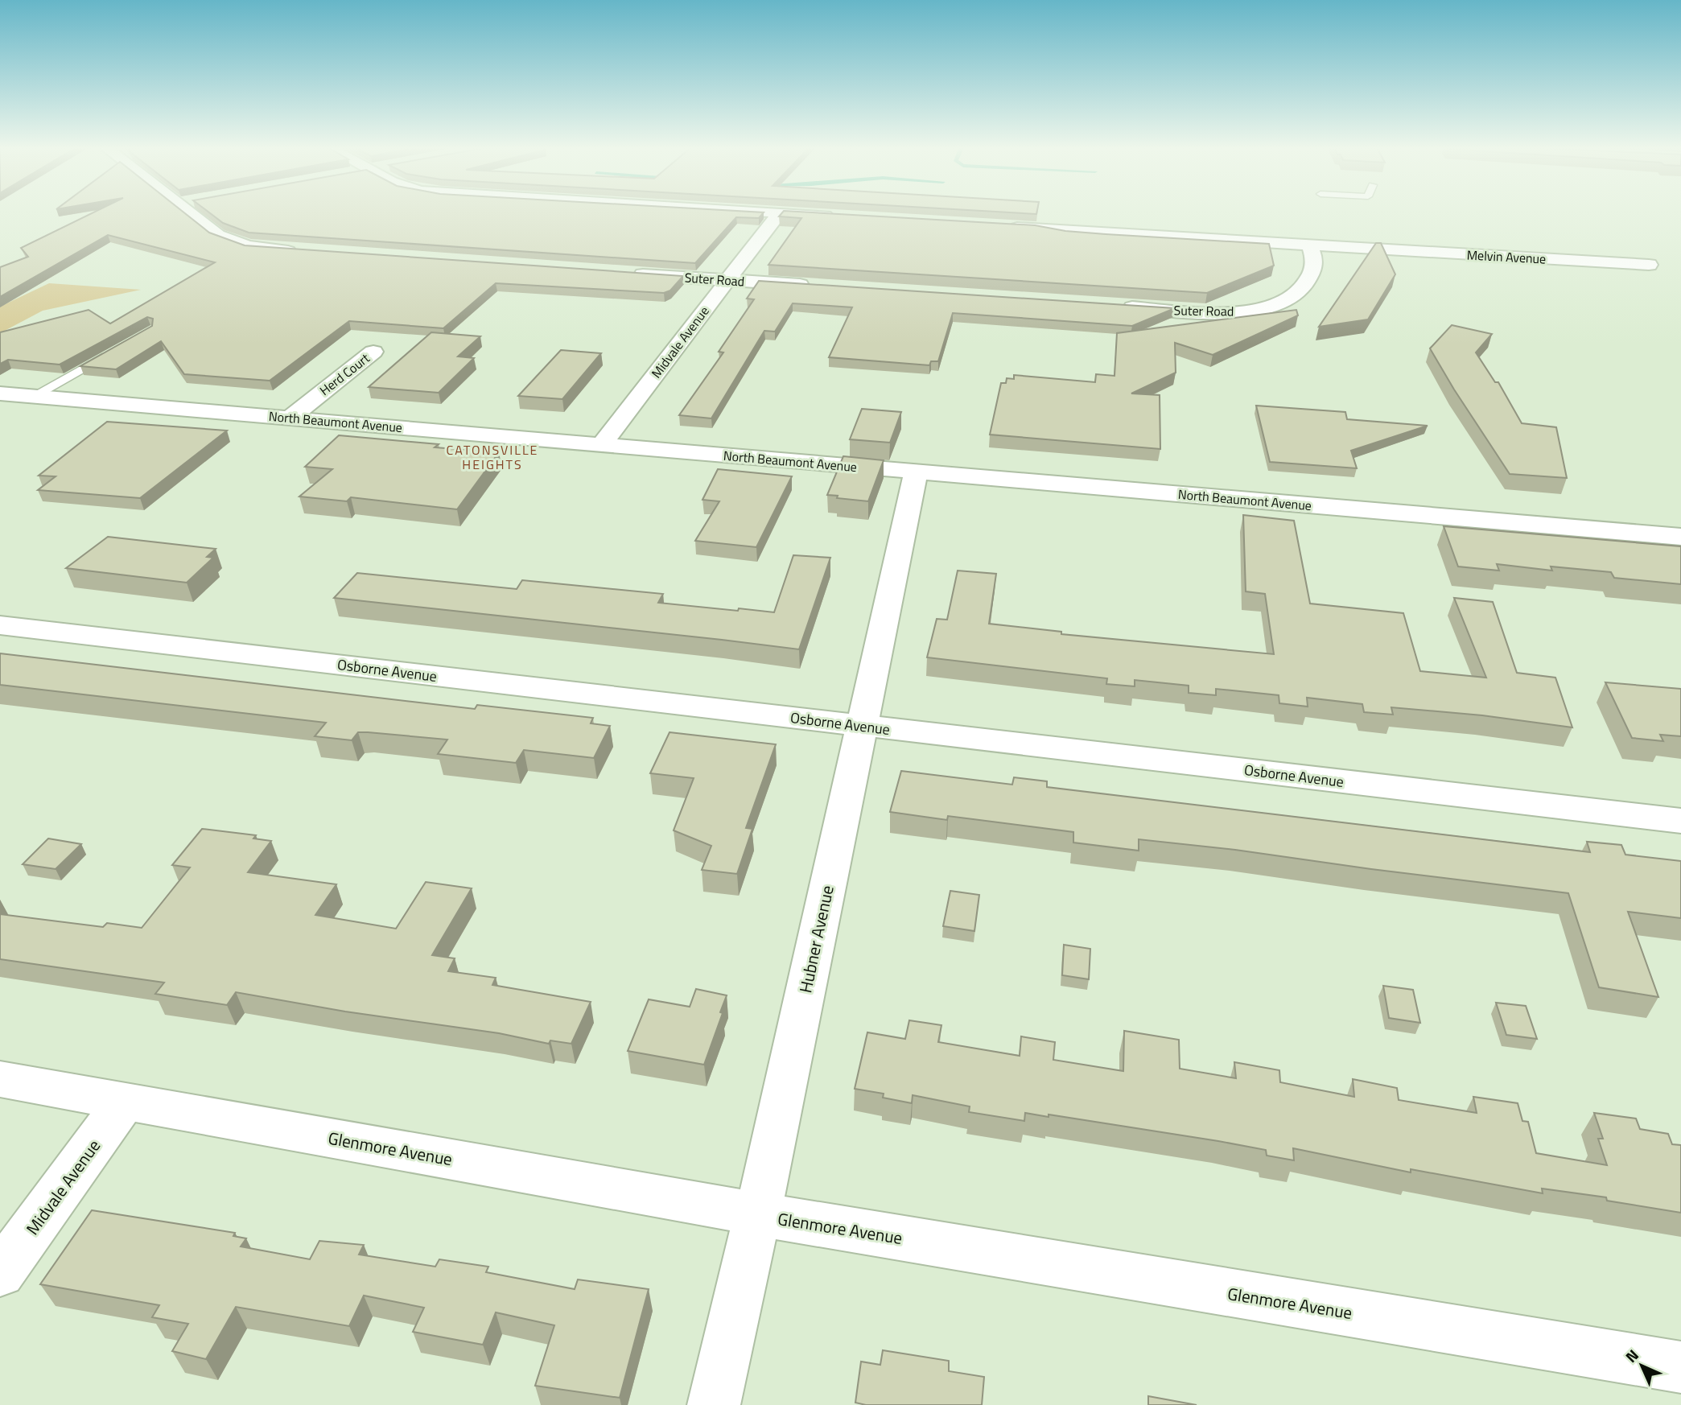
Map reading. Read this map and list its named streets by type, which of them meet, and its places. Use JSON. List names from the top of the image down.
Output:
{
  "streets": {
    "street": [
      "Melvin Avenue",
      "Suter Road",
      "Midvale Avenue",
      "Herd Court",
      "North Beaumont Avenue",
      "Osborne Avenue",
      "Hubner Avenue",
      "Glenmore Avenue"
    ]
  },
  "crossings": [
    ["Melvin Avenue", "Suter Road"],
    ["Suter Road", "Midvale Avenue"],
    ["Midvale Avenue", "North Beaumont Avenue"],
    ["Midvale Avenue", "Glenmore Avenue"],
    ["Herd Court", "North Beaumont Avenue"],
    ["North Beaumont Avenue", "Hubner Avenue"],
    ["Osborne Avenue", "Hubner Avenue"],
    ["Hubner Avenue", "Glenmore Avenue"]
  ],
  "districts": ["CATONSVILLE HEIGHTS"],
  "north": "top left"
}
